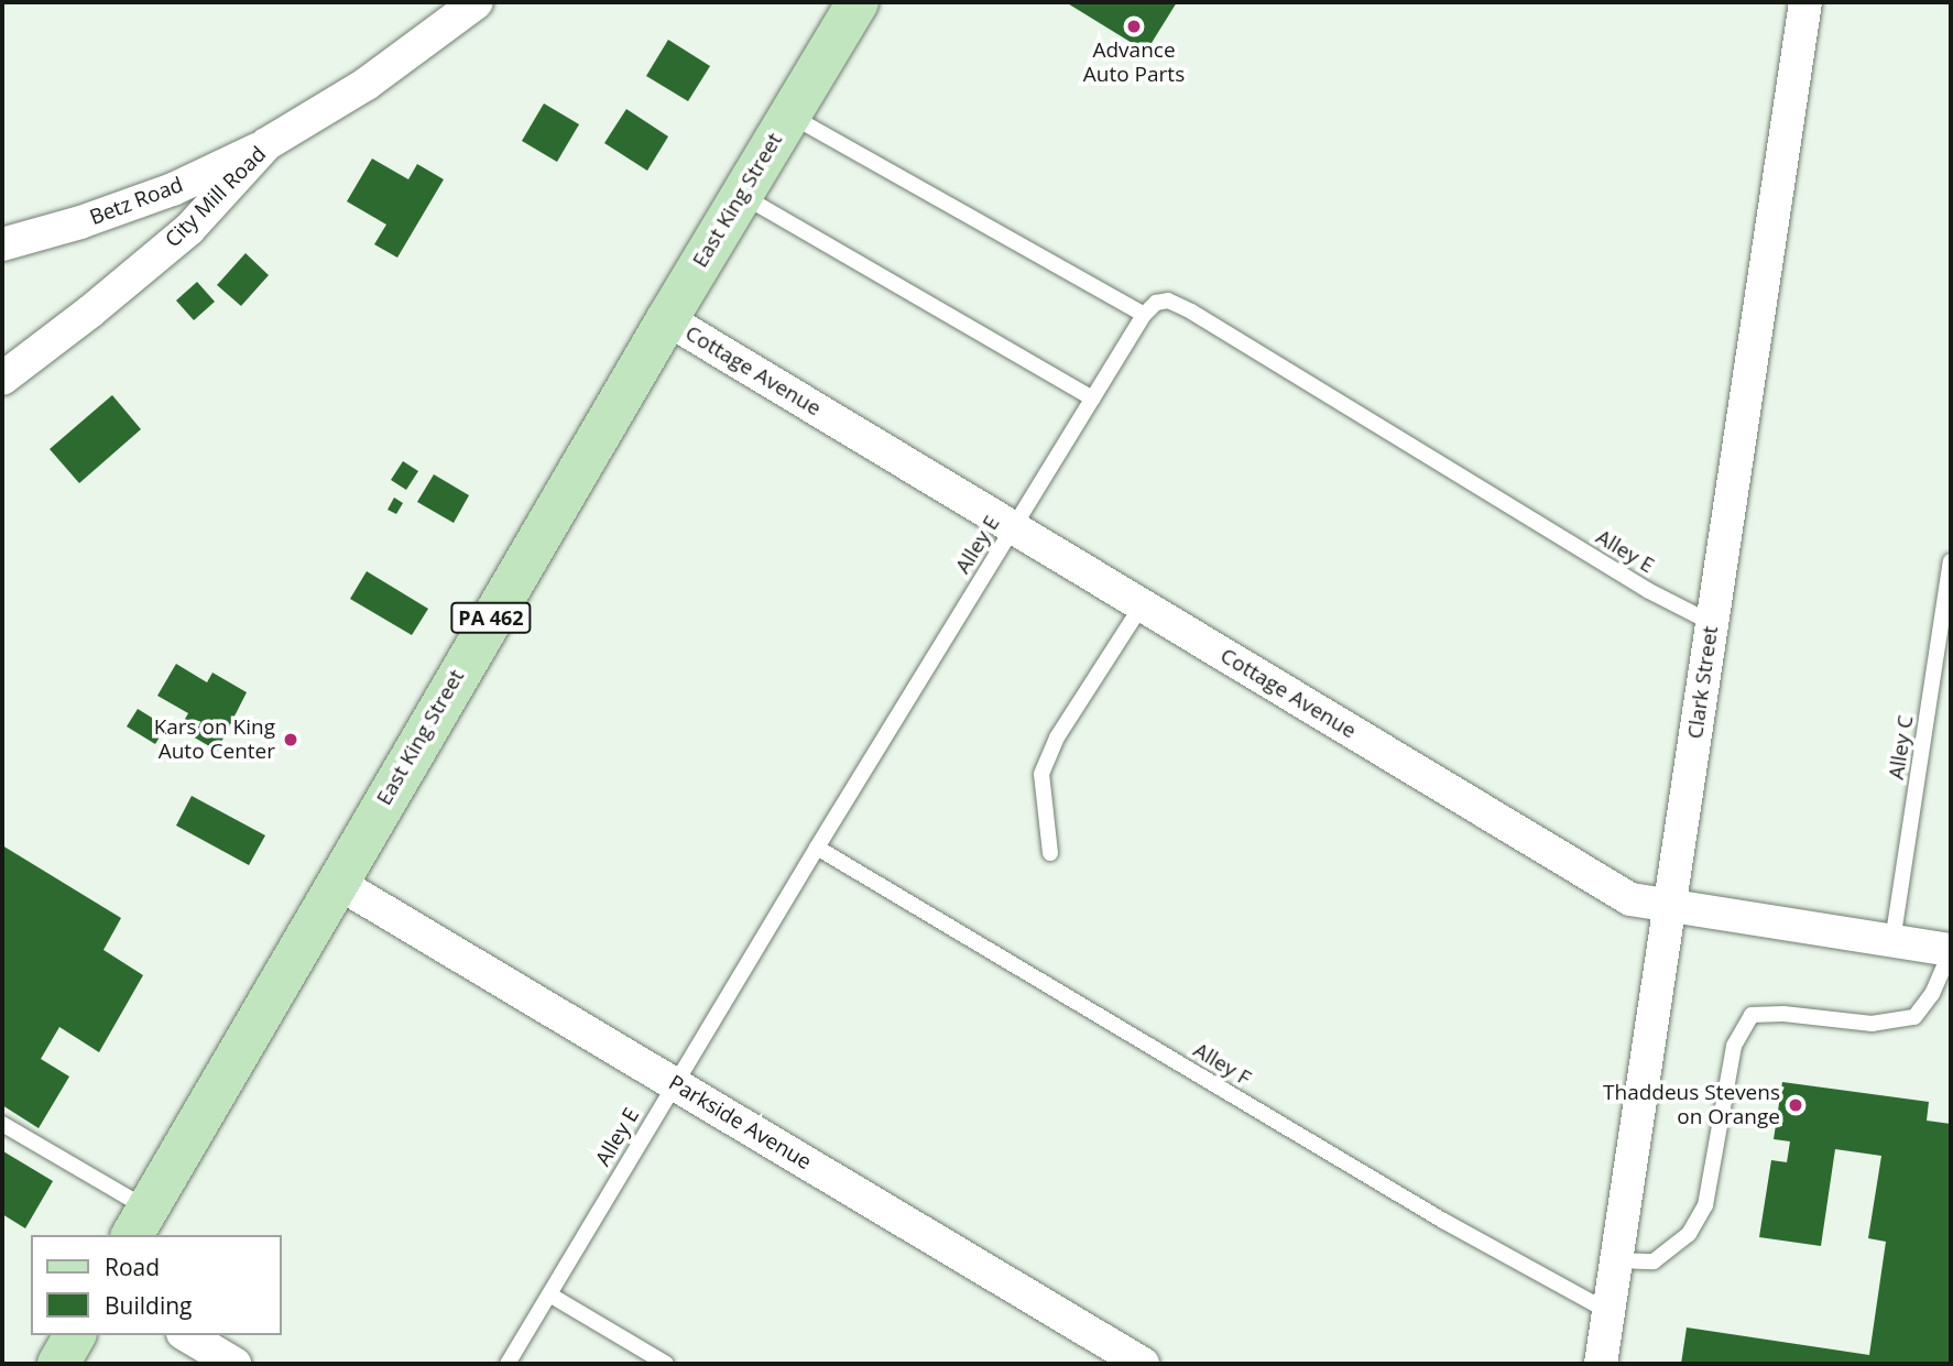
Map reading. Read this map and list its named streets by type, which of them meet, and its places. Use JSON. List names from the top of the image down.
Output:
{
  "streets": {
    "main road": ["East King Street", "PA 462"],
    "street": [
      "City Mill Road",
      "Betz Road",
      "Cottage Avenue",
      "Clark Street",
      "Parkside Avenue"
    ],
    "lane": ["Alley E", "Alley C", "Alley F"]
  },
  "crossings": [
    ["City Mill Road", "Betz Road"],
    ["East King Street", "Cottage Avenue"],
    ["East King Street", "Parkside Avenue"],
    ["Cottage Avenue", "Alley E"],
    ["Cottage Avenue", "Clark Street"],
    ["Cottage Avenue", "Alley C"],
    ["Alley E", "Clark Street"],
    ["Alley E", "Alley F"],
    ["Alley E", "Parkside Avenue"],
    ["Clark Street", "Alley F"]
  ],
  "places": ["Advance Auto Parts", "Kars on King Auto Center", "Thaddeus Stevens on Orange"],
  "legend": ["Road", "Building"]
}
